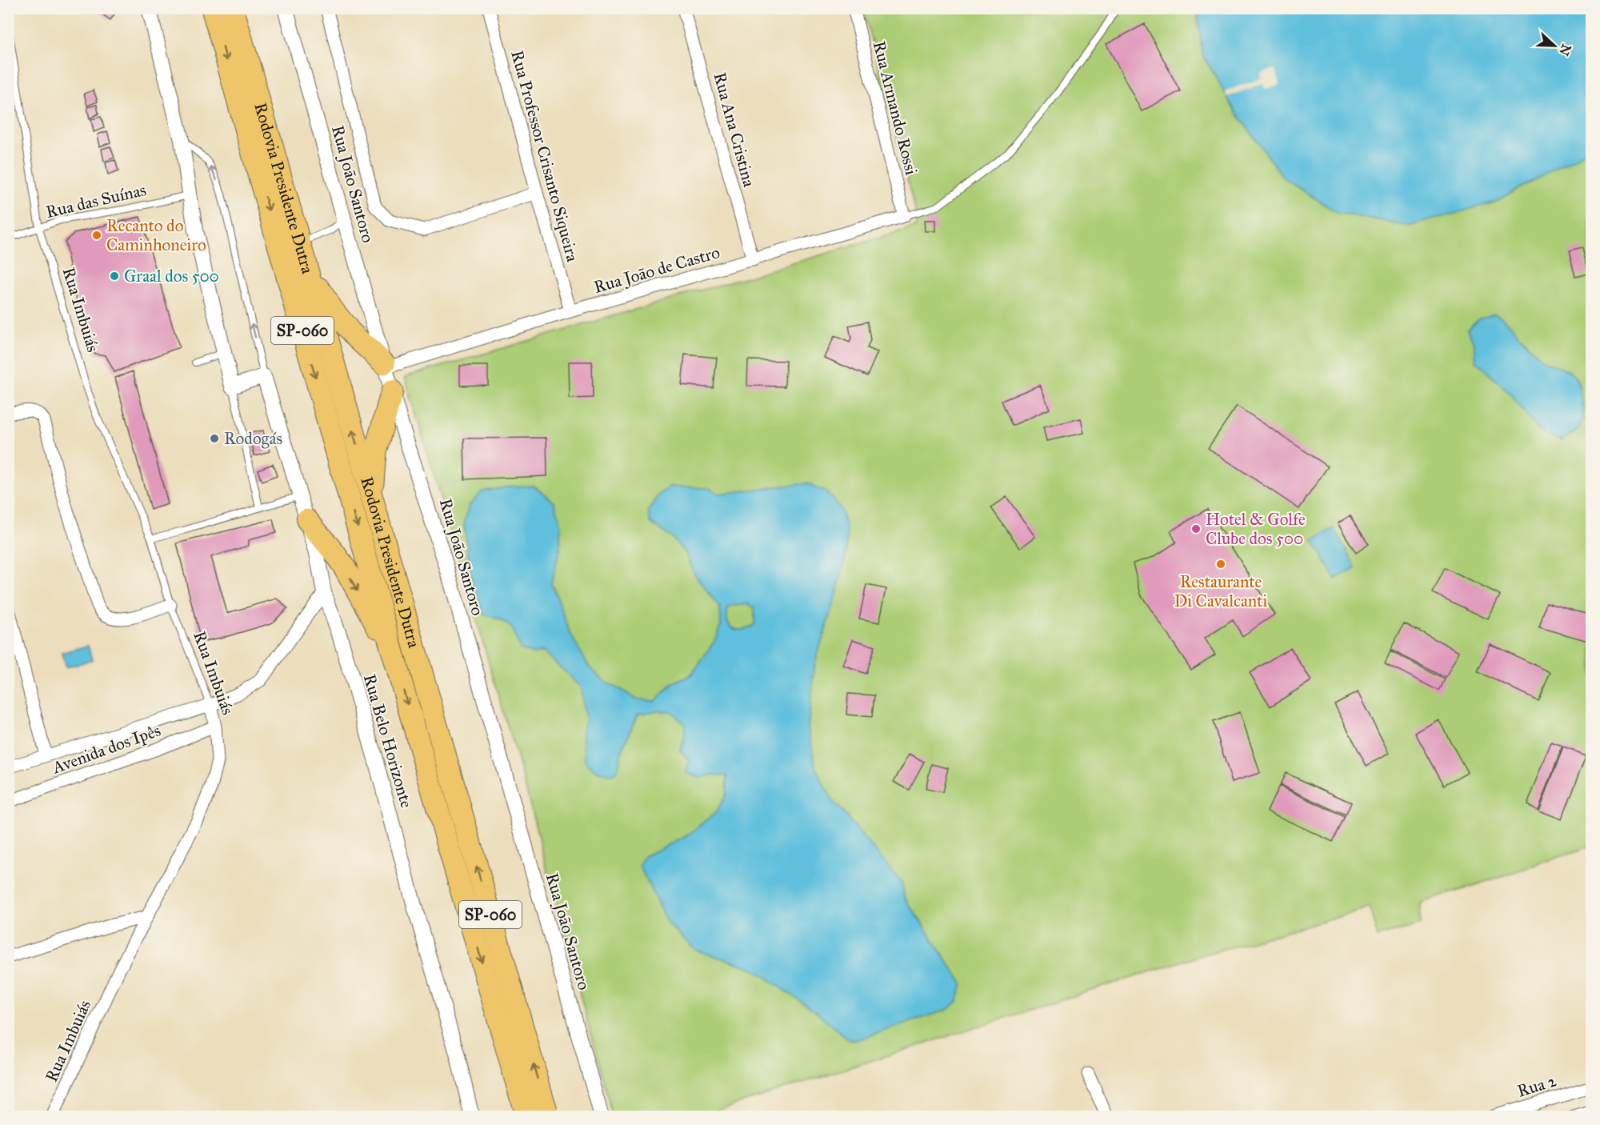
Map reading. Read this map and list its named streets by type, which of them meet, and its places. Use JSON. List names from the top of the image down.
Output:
{
  "streets": {
    "highway": ["Rodovia Presidente Dutra", "SP-060"],
    "street": [
      "Rua Armando Rossi",
      "Rua Ana Cristina",
      "Rua Professor Crisanto Siqueira",
      "Rua João Santoro",
      "Rua João de Castro",
      "Rua Imbuiás",
      "Rua Belo Horizonte",
      "Avenida dos Ipês",
      "Rua 2"
    ],
    "lane": ["Rua das Suínas"]
  },
  "crossings": [
    ["Rua Armando Rossi", "Rua João de Castro"],
    ["Rua Ana Cristina", "Rua João de Castro"],
    ["Rua Professor Crisanto Siqueira", "Rua João de Castro"],
    ["Rua João Santoro", "Rua João de Castro"],
    ["Rua das Suínas", "Rua Imbuiás"],
    ["Rua Imbuiás", "Avenida dos Ipês"],
    ["Rua Belo Horizonte", "Avenida dos Ipês"]
  ],
  "places": [
    "Recanto do Caminhoneiro",
    "Graal dos 500",
    "Rodogás",
    "Hotel & Golfe Clube dos 500",
    "Restaurante Di Cavalcanti"
  ],
  "north": "right"
}
